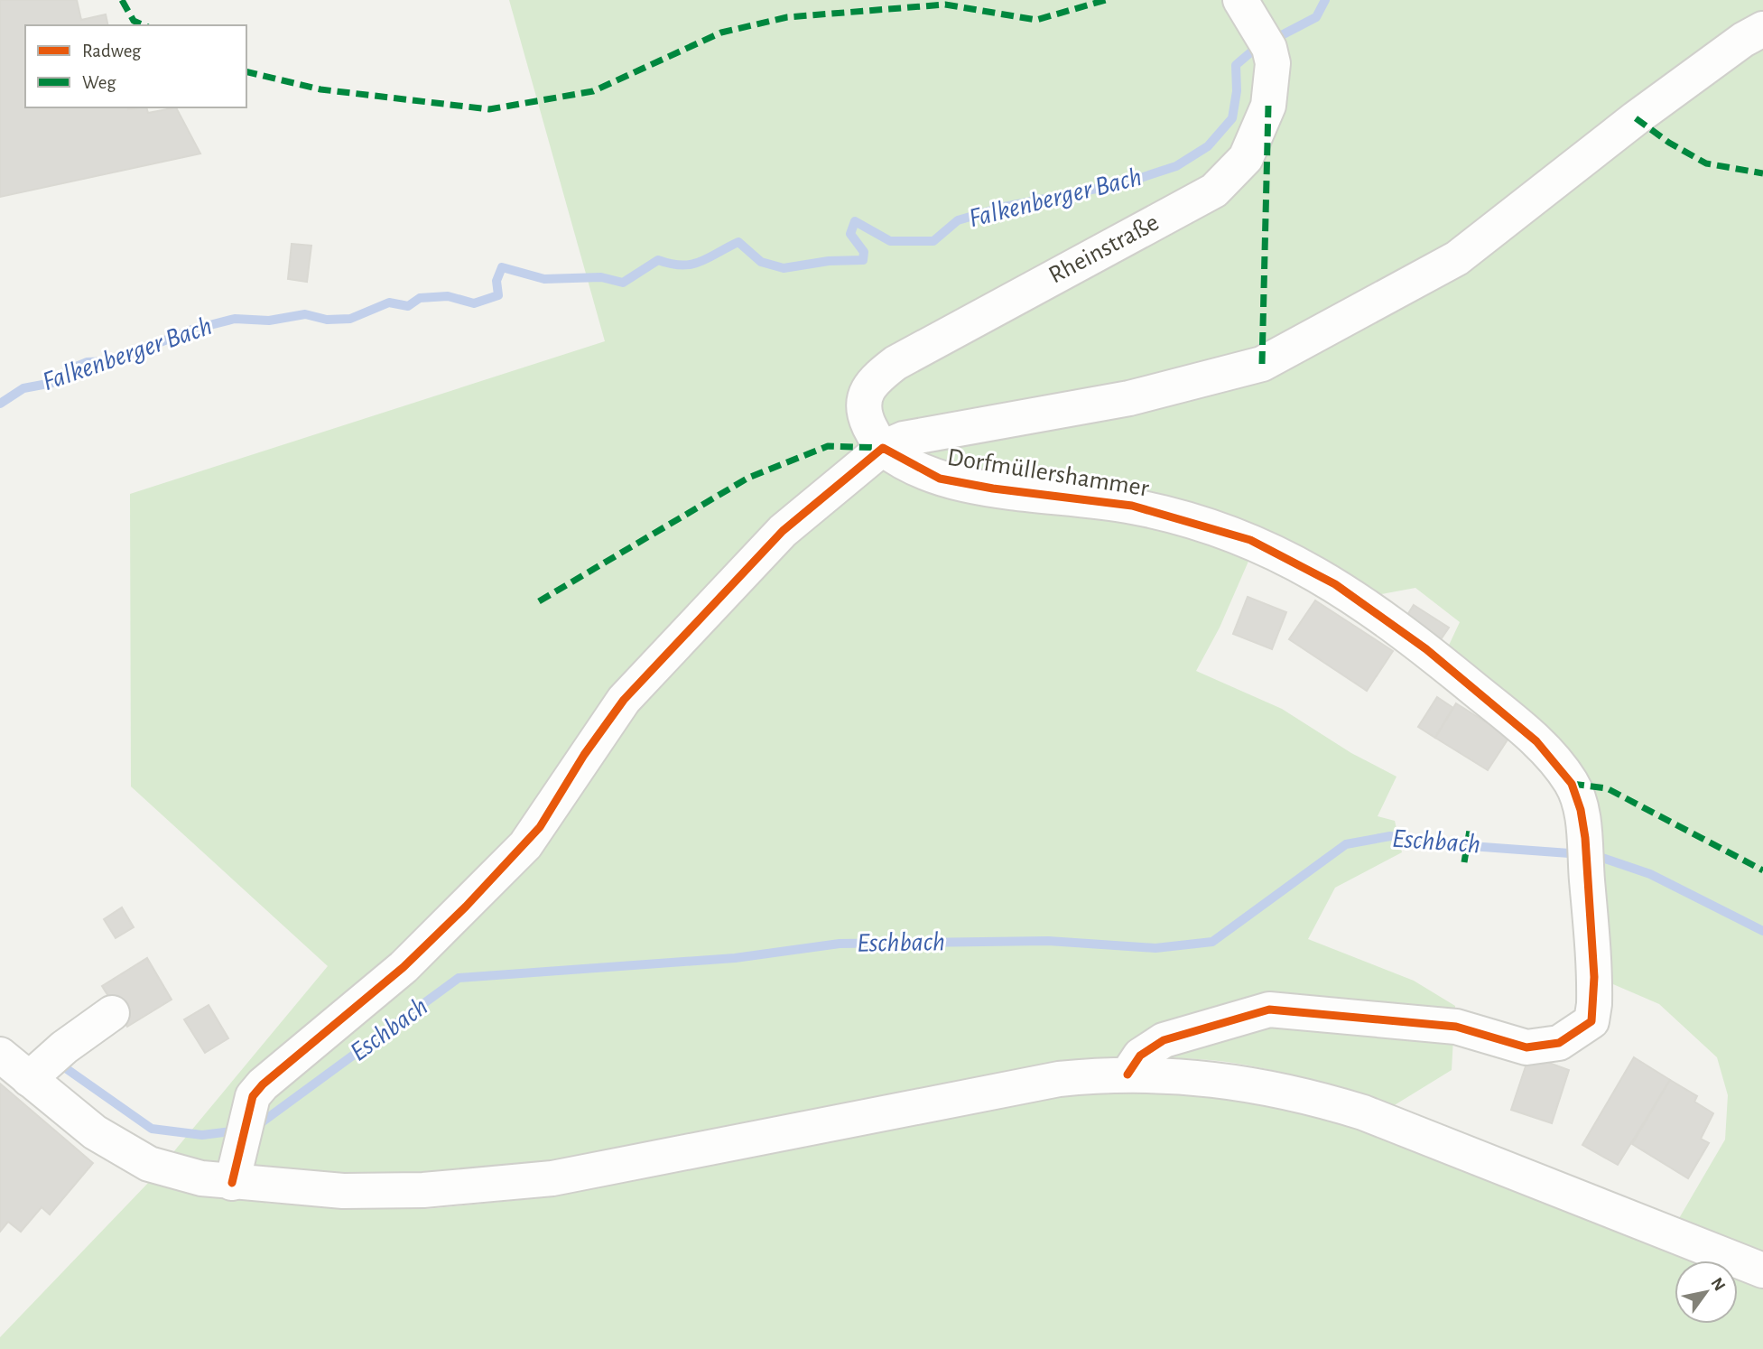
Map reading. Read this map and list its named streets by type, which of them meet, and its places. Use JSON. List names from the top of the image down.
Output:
{
  "streets": {
    "street": ["Rheinstraße", "Dorfmüllershammer"]
  },
  "crossings": [
    ["Rheinstraße", "Dorfmüllershammer"]
  ],
  "water": ["Falkenberger Bach", "Eschbach"],
  "legend": ["Radweg", "Weg"],
  "north": "top right"
}
